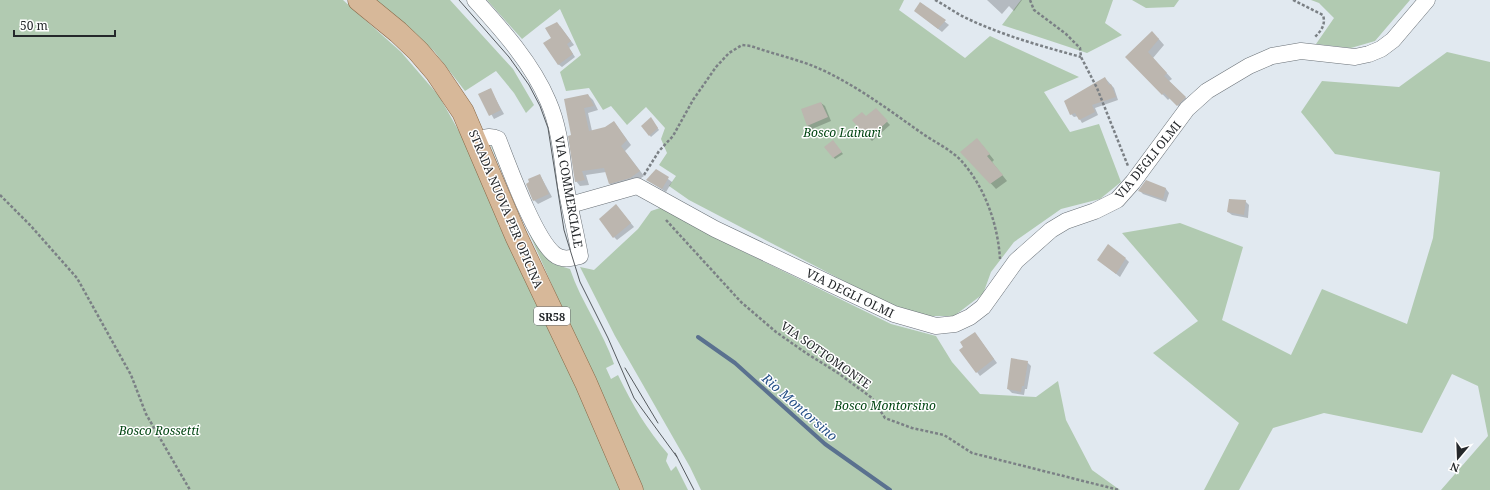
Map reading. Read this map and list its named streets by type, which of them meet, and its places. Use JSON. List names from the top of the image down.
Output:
{
  "streets": {
    "main road": ["STRADA NUOVA PER OPICINA", "SR58"],
    "street": ["VIA DEGLI OLMI", "VIA COMMERCIALE"],
    "path": ["VIA SOTTOMONTE"]
  },
  "crossings": [
    ["VIA COMMERCIALE", "STRADA NUOVA PER OPICINA"]
  ],
  "water": ["Rio Montorsino"],
  "parks": ["Bosco Lainari", "Bosco Montorsino", "Bosco Rossetti"],
  "scale_bar": "50 m",
  "north": "bottom"
}
